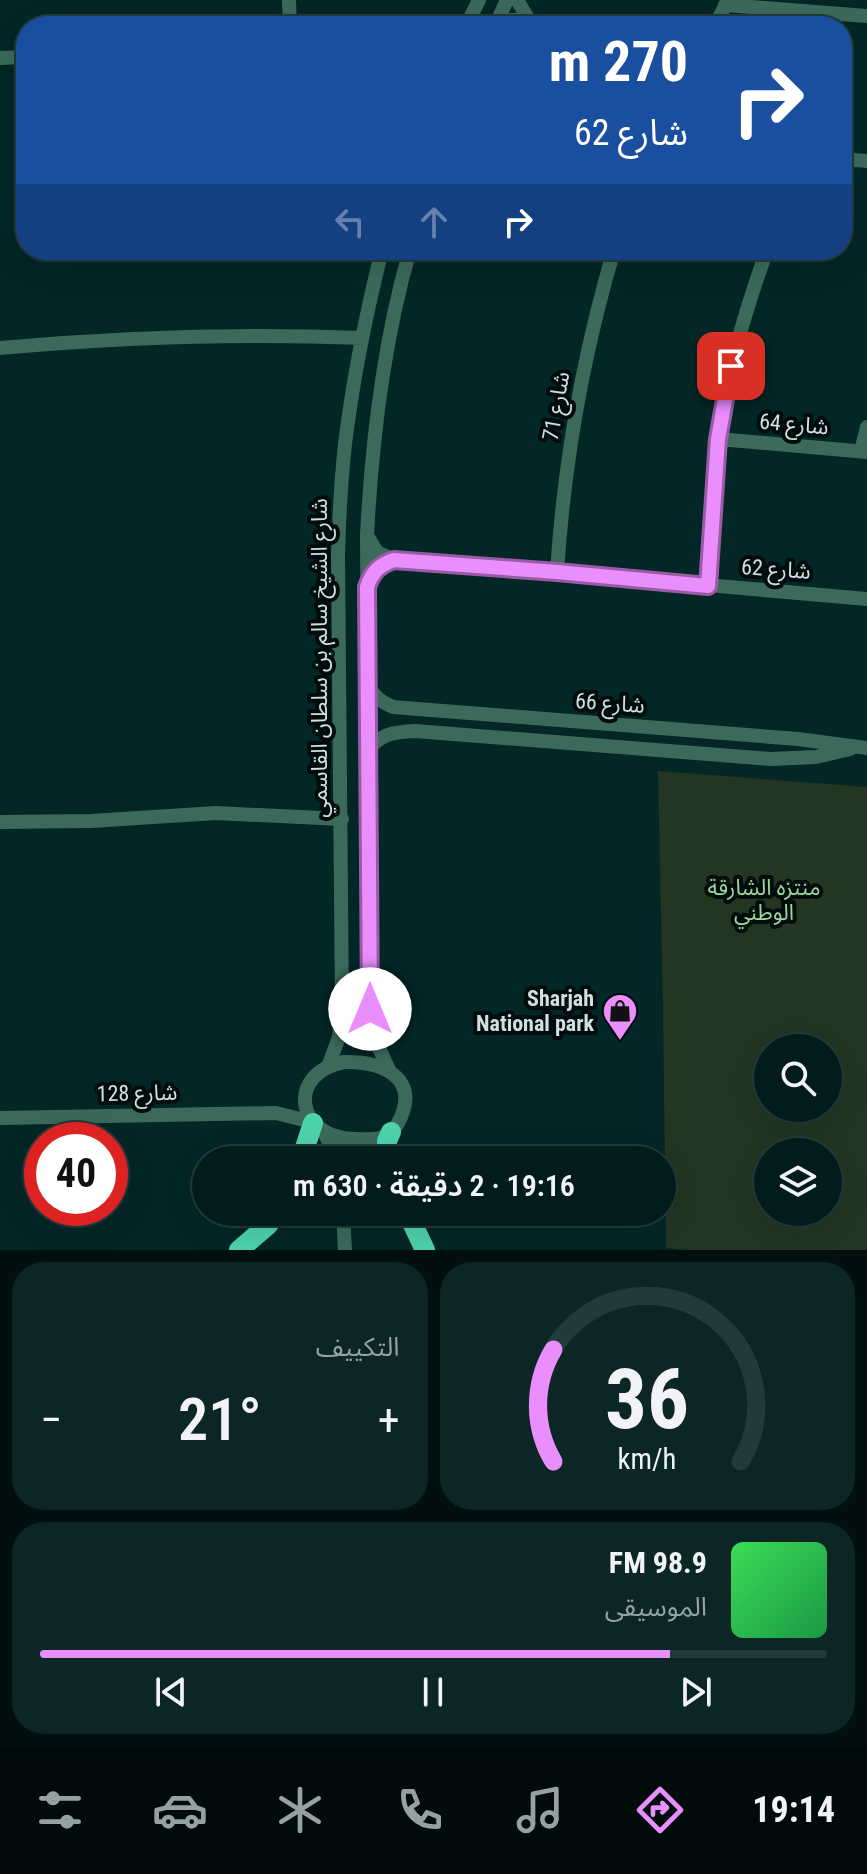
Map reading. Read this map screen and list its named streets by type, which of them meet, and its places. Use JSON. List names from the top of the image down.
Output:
{
  "streets": {
    "street": [
      "شارع 71",
      "شارع 64",
      "شارع 62",
      "شارع الشيخ سالم بن سلطان القاسمي",
      "شارع 66",
      "شارع 128"
    ]
  },
  "crossings": [
    ["شارع 71", "شارع 62"],
    ["شارع الشيخ سالم بن سلطان القاسمي", "شارع 128"]
  ],
  "parks": ["منتزه الشارقة الوطني"],
  "places": {
    "shop": ["Sharjah National park"]
  },
  "page": {
    "turn": ["270 m", "شارع 62"],
    "limit": "40",
    "trip": "19:16 · 2 دقيقة · 630 m",
    "tile": "التكييف",
    "heat": ["−", "21°", "+"],
    "song": ["98.9 FM", "الموسيقى"],
    "tabs": "19:14",
    "gauge": ["36", "km/h"]
  }
}
